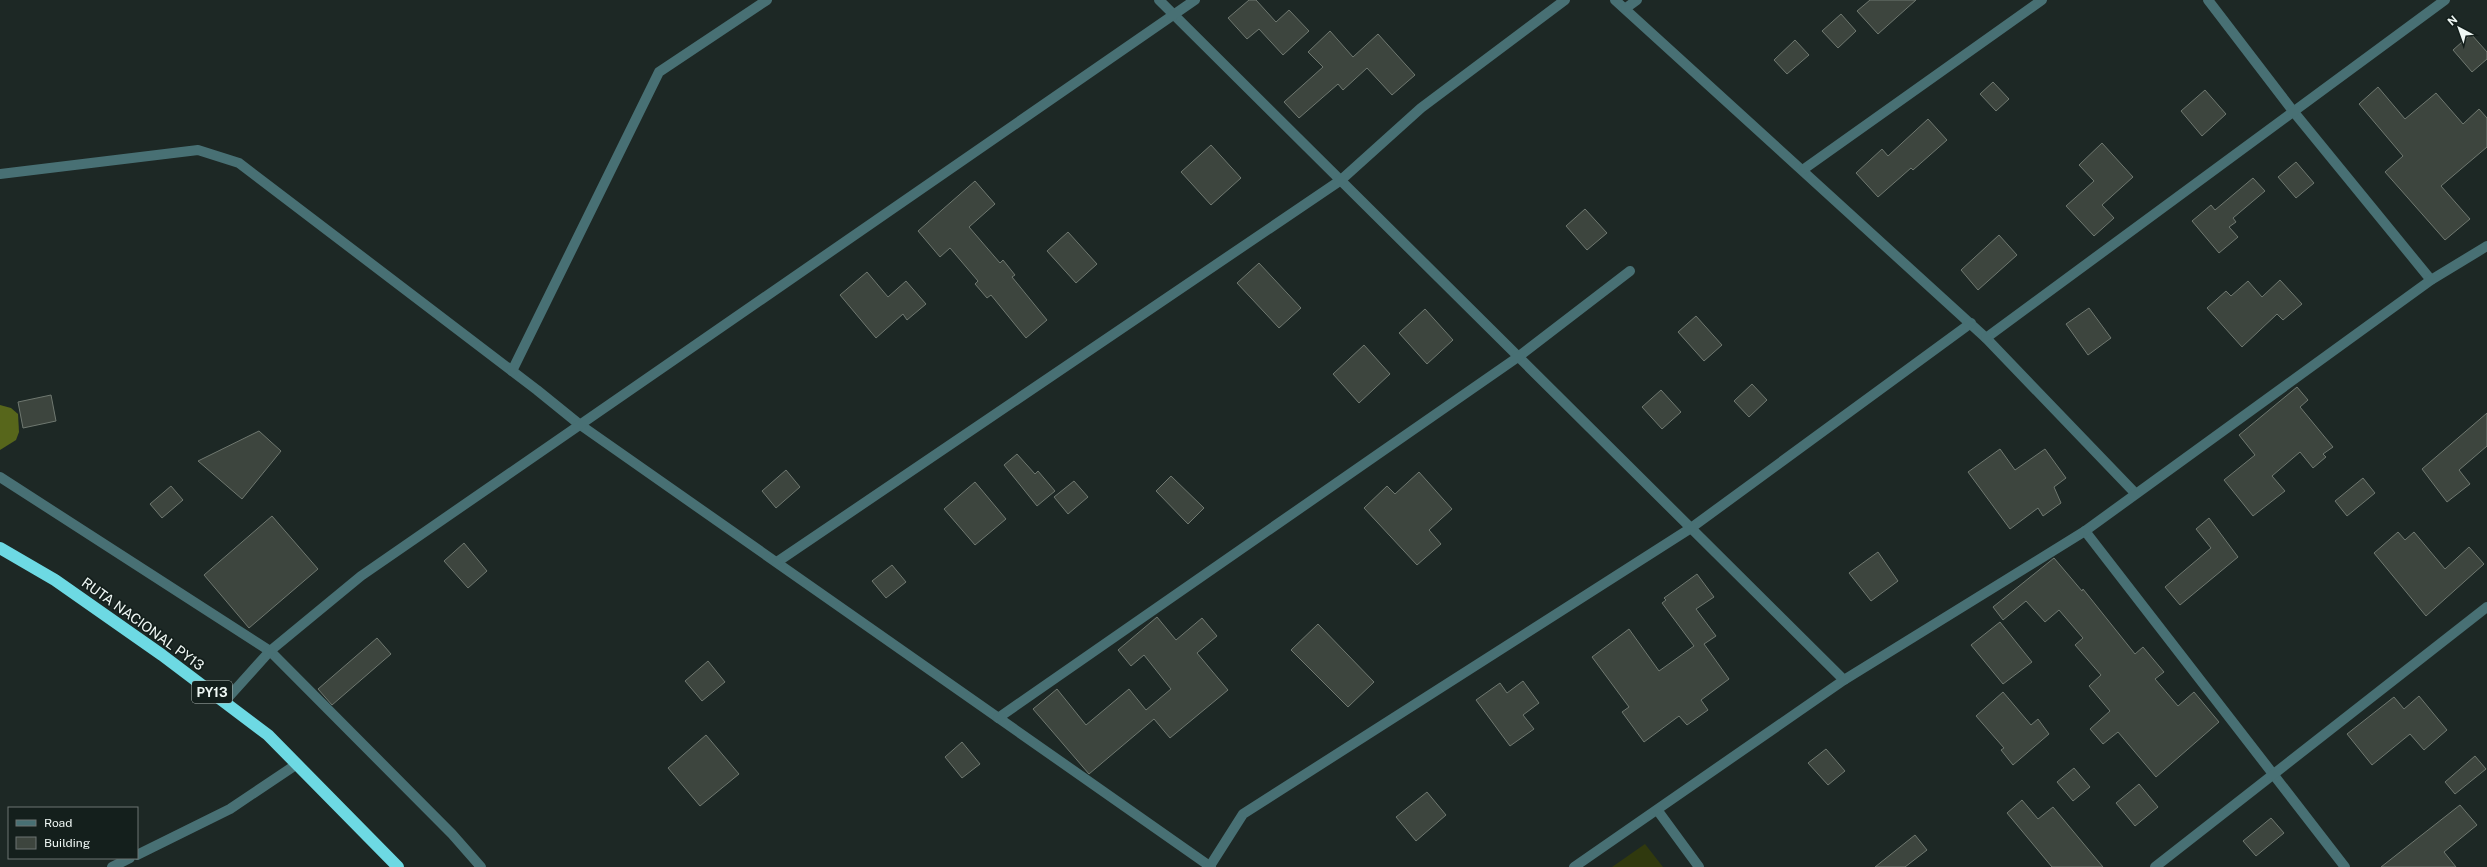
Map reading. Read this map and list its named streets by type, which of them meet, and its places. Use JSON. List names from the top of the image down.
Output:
{
  "streets": {
    "highway": ["RUTA NACIONAL PY13", "PY13"]
  },
  "legend": ["Road", "Building"],
  "north": "top left"
}
